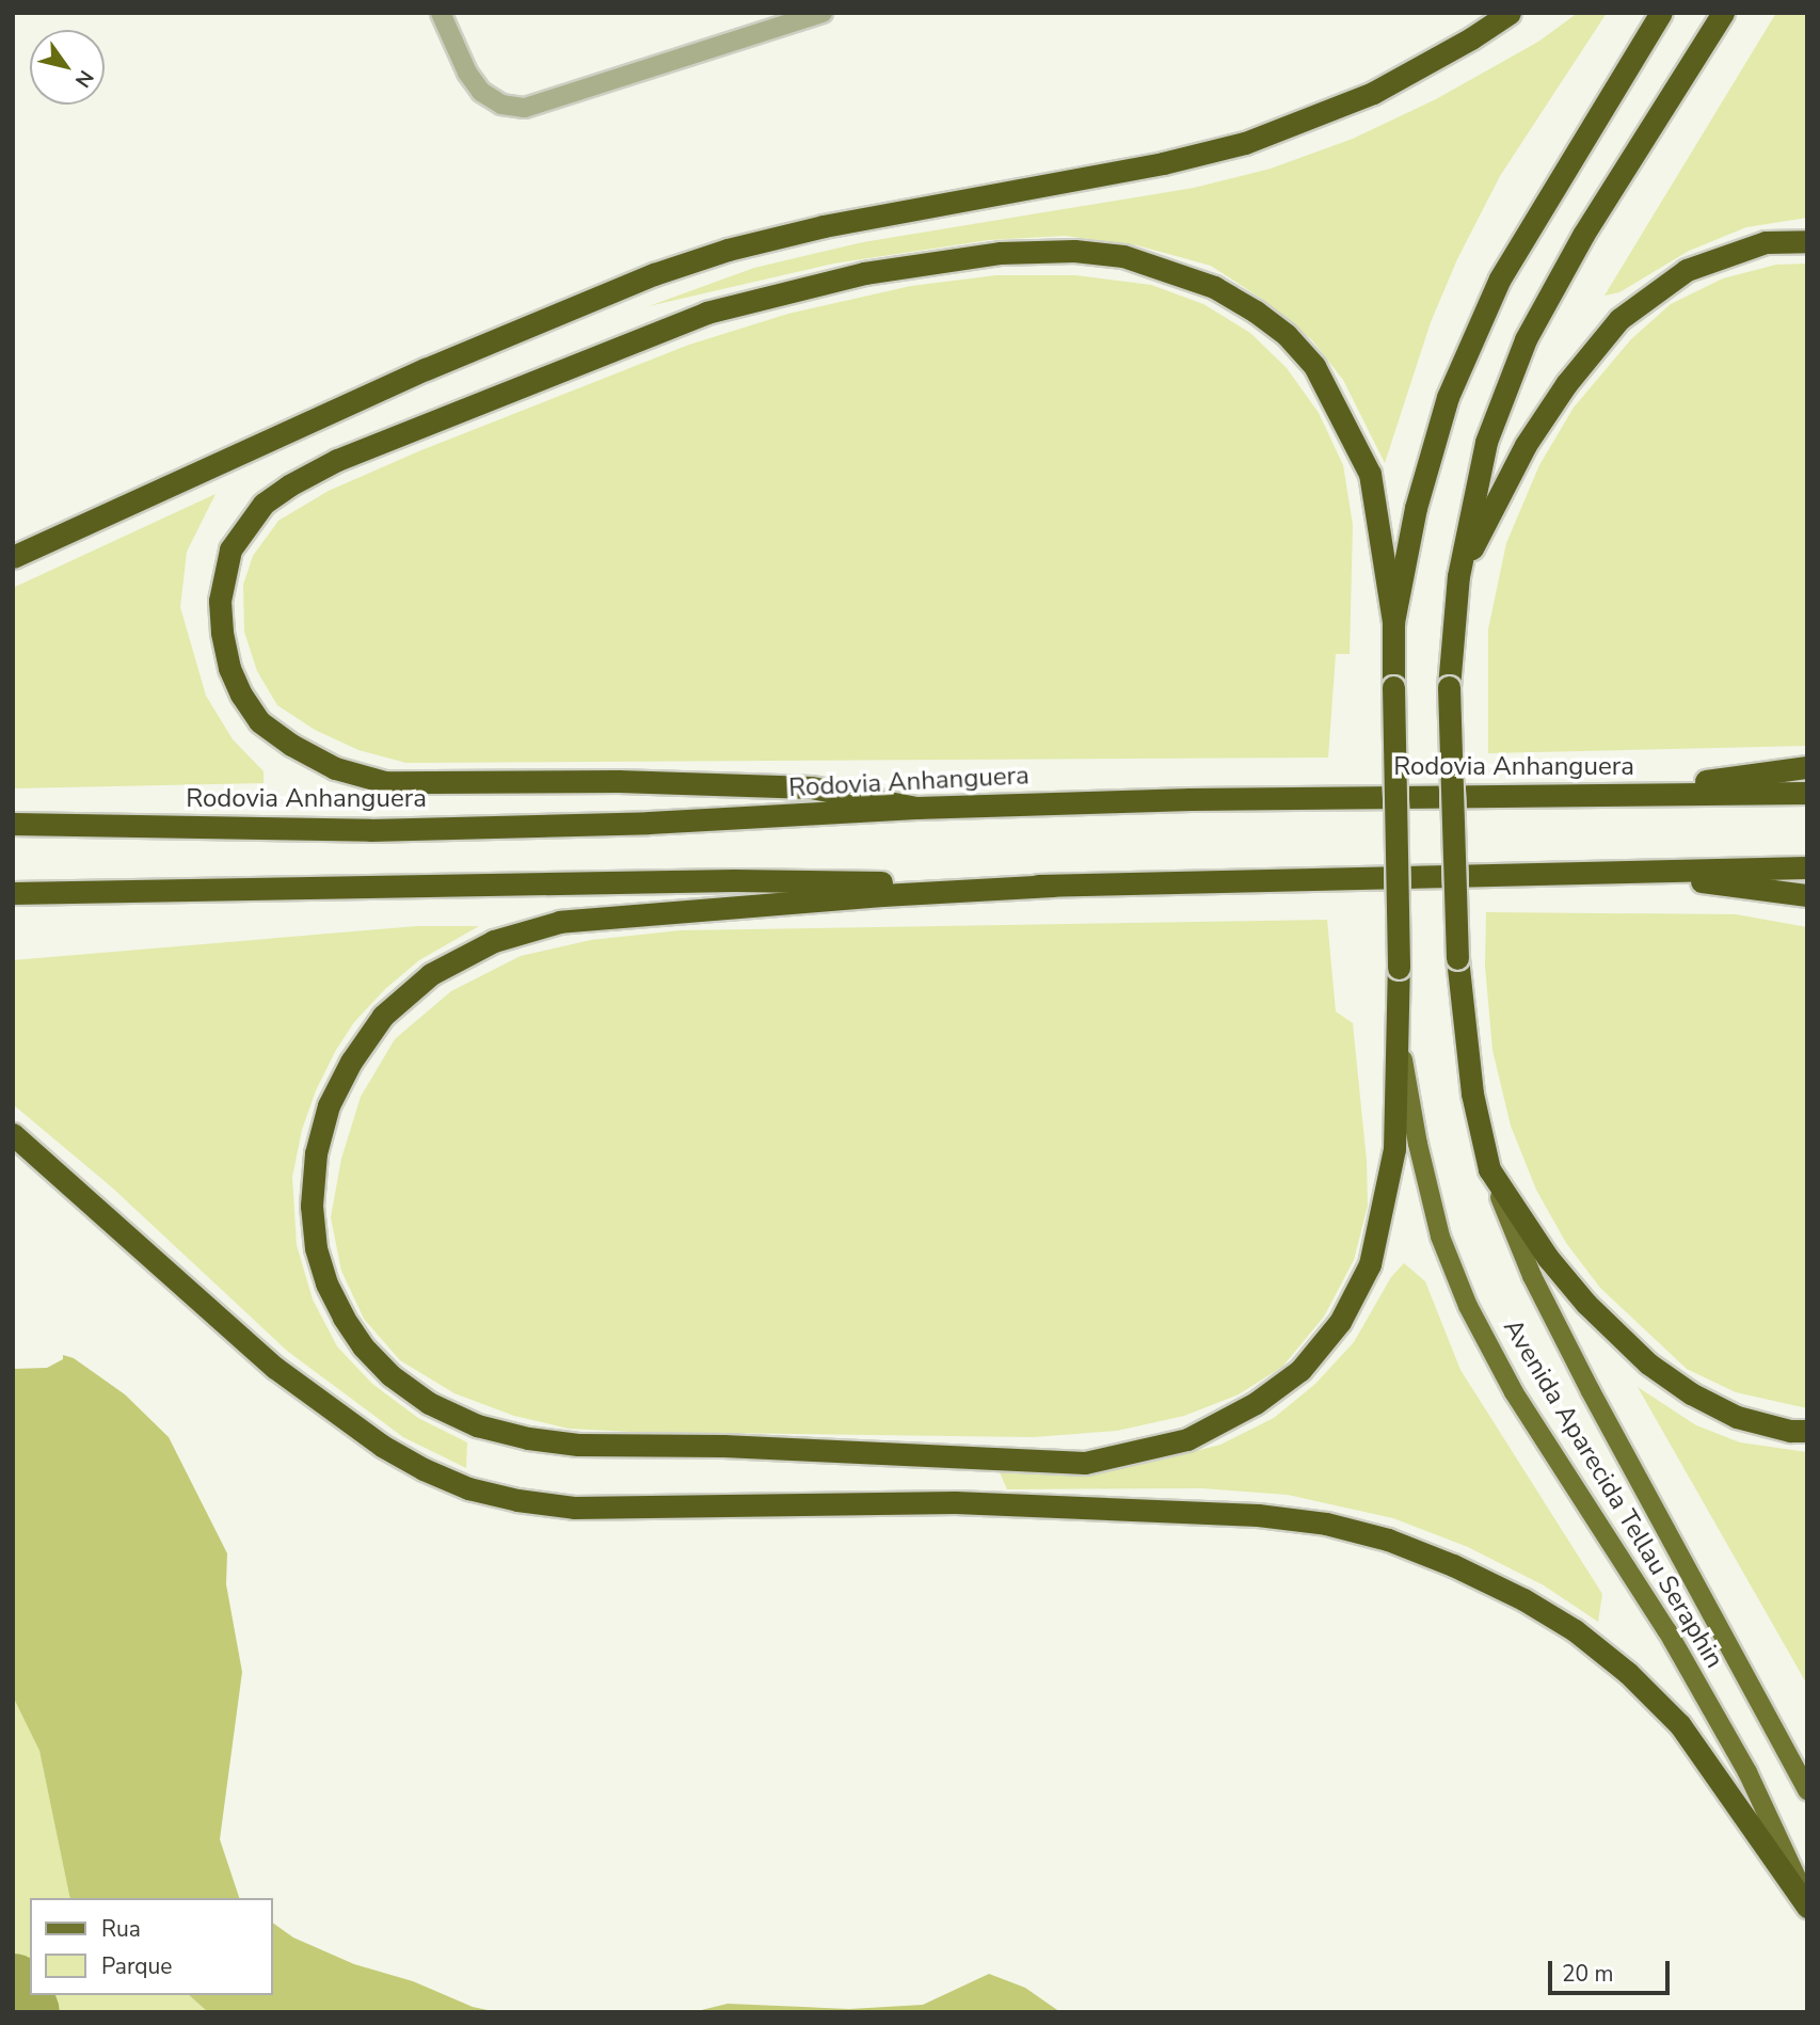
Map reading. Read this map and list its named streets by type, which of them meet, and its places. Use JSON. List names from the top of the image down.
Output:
{
  "streets": {
    "highway": ["Rodovia Anhanguera", "Avenida Aparecida Tellau Seraphin"]
  },
  "legend": ["Rua", "Parque"],
  "scale_bar": "20 m",
  "north": "bottom right"
}
